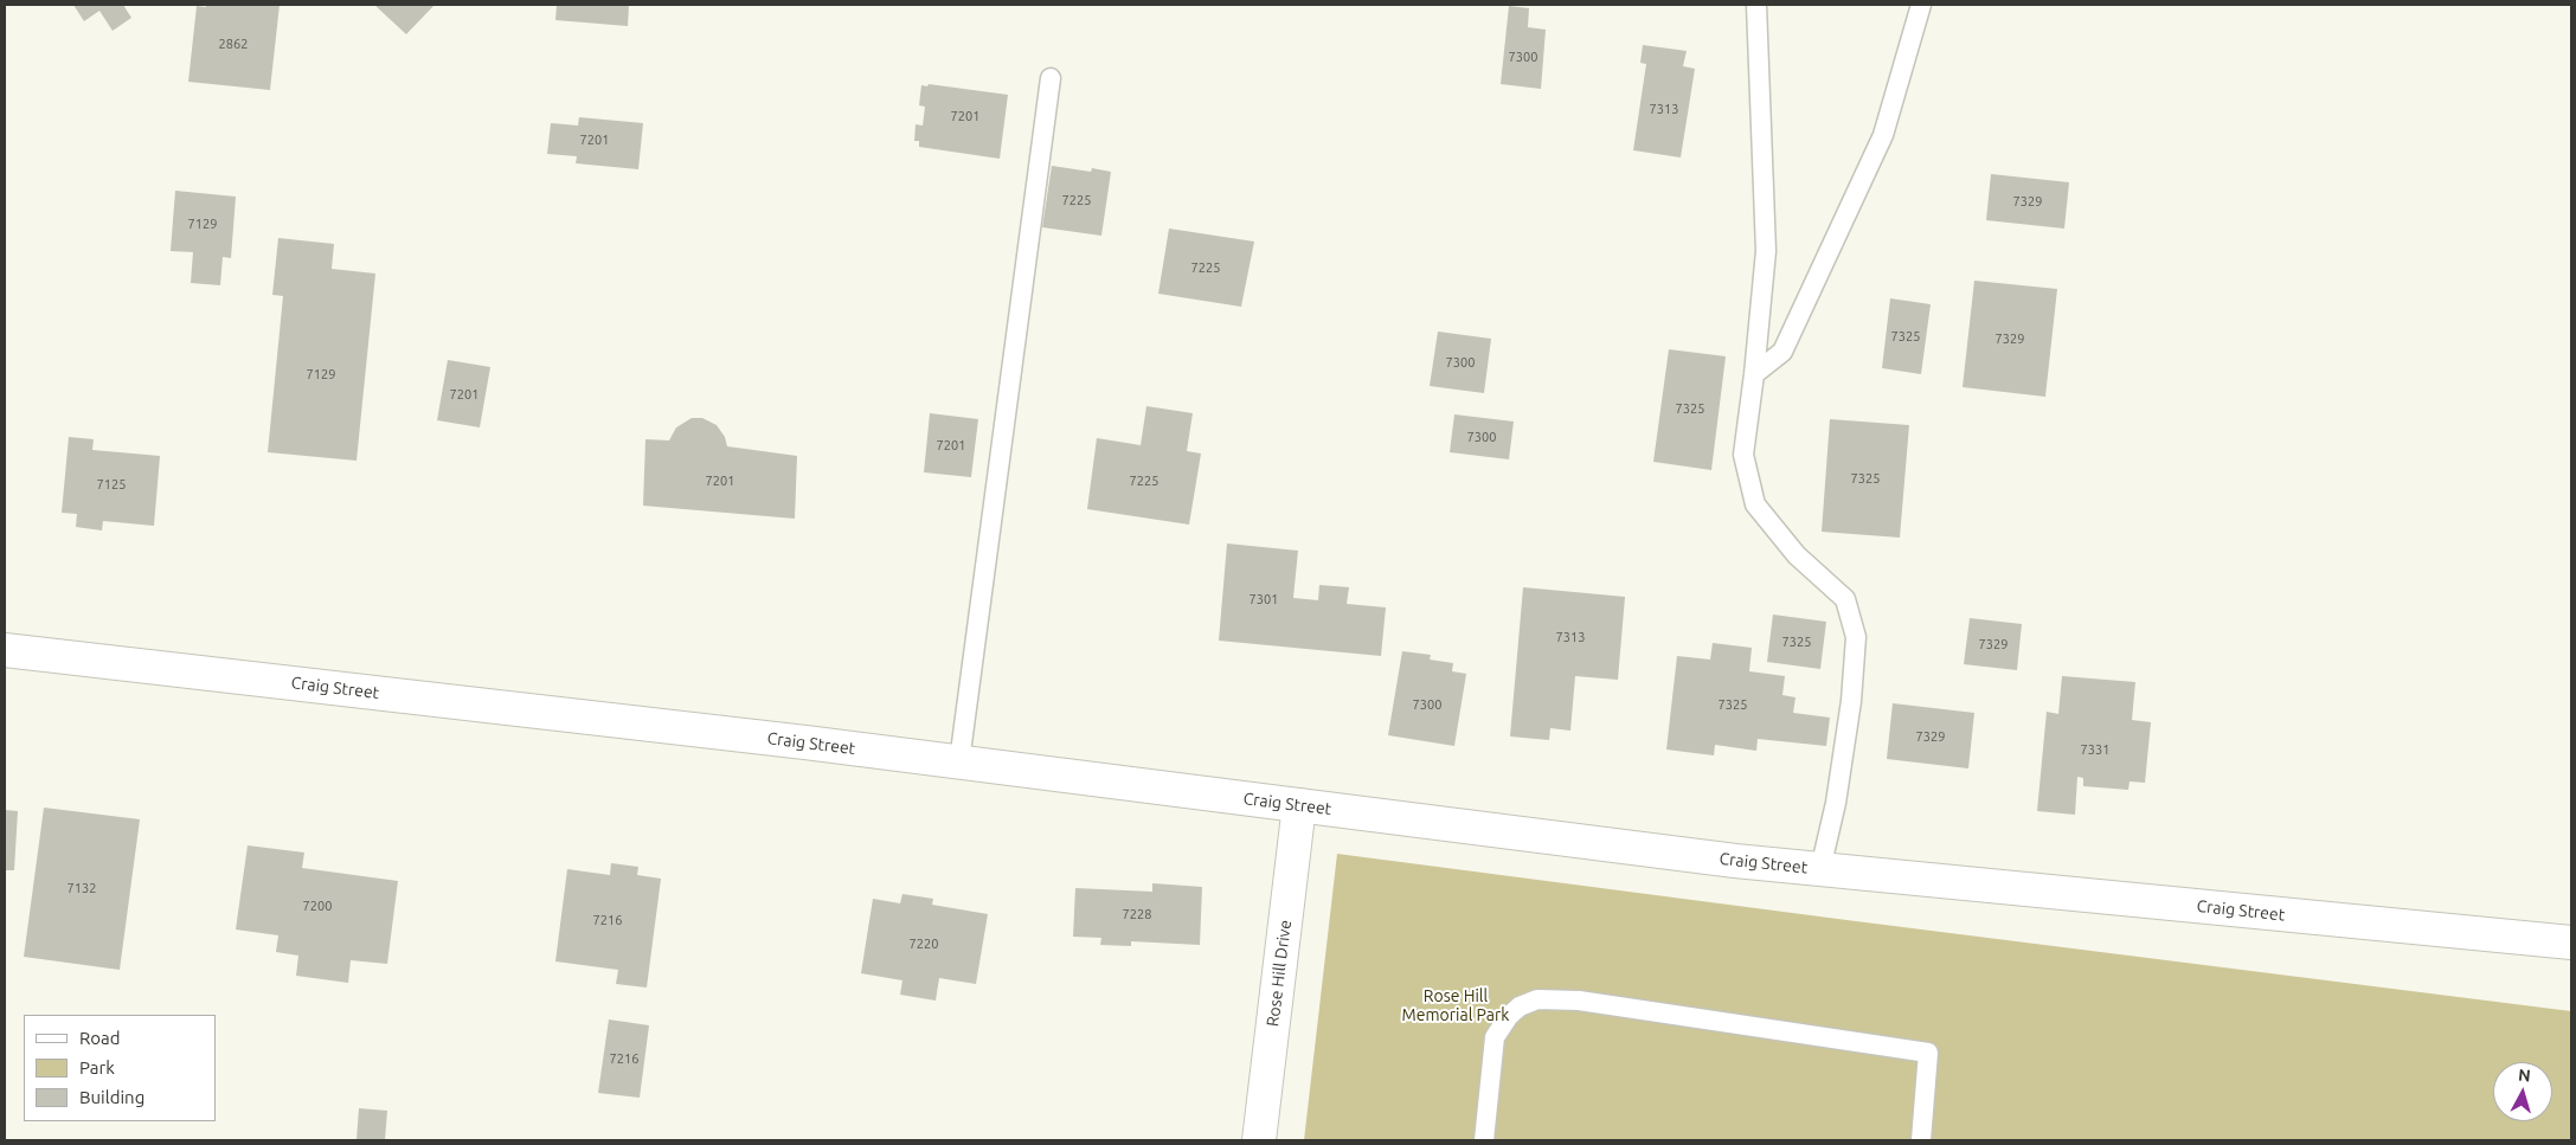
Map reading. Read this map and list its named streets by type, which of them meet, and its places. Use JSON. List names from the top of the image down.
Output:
{
  "streets": {
    "street": ["Craig Street", "Rose Hill Drive"]
  },
  "crossings": [
    ["Craig Street", "Rose Hill Drive"]
  ],
  "parks": ["Rose Hill Memorial Park"],
  "house_numbers": [
    "2862",
    "7300",
    "7313",
    "7201",
    "7201",
    "7225",
    "7329",
    "7129",
    "7225",
    "7325",
    "7329",
    "7300",
    "7129",
    "7201",
    "7325",
    "7300",
    "7201",
    "7325",
    "7201",
    "7225",
    "7125",
    "7301",
    "7313",
    "7325",
    "7329",
    "7300",
    "7325",
    "7329",
    "7331",
    "7132",
    "7200",
    "7228",
    "7216",
    "7220",
    "7216"
  ],
  "legend": ["Road", "Park", "Building"],
  "north": "top"
}
